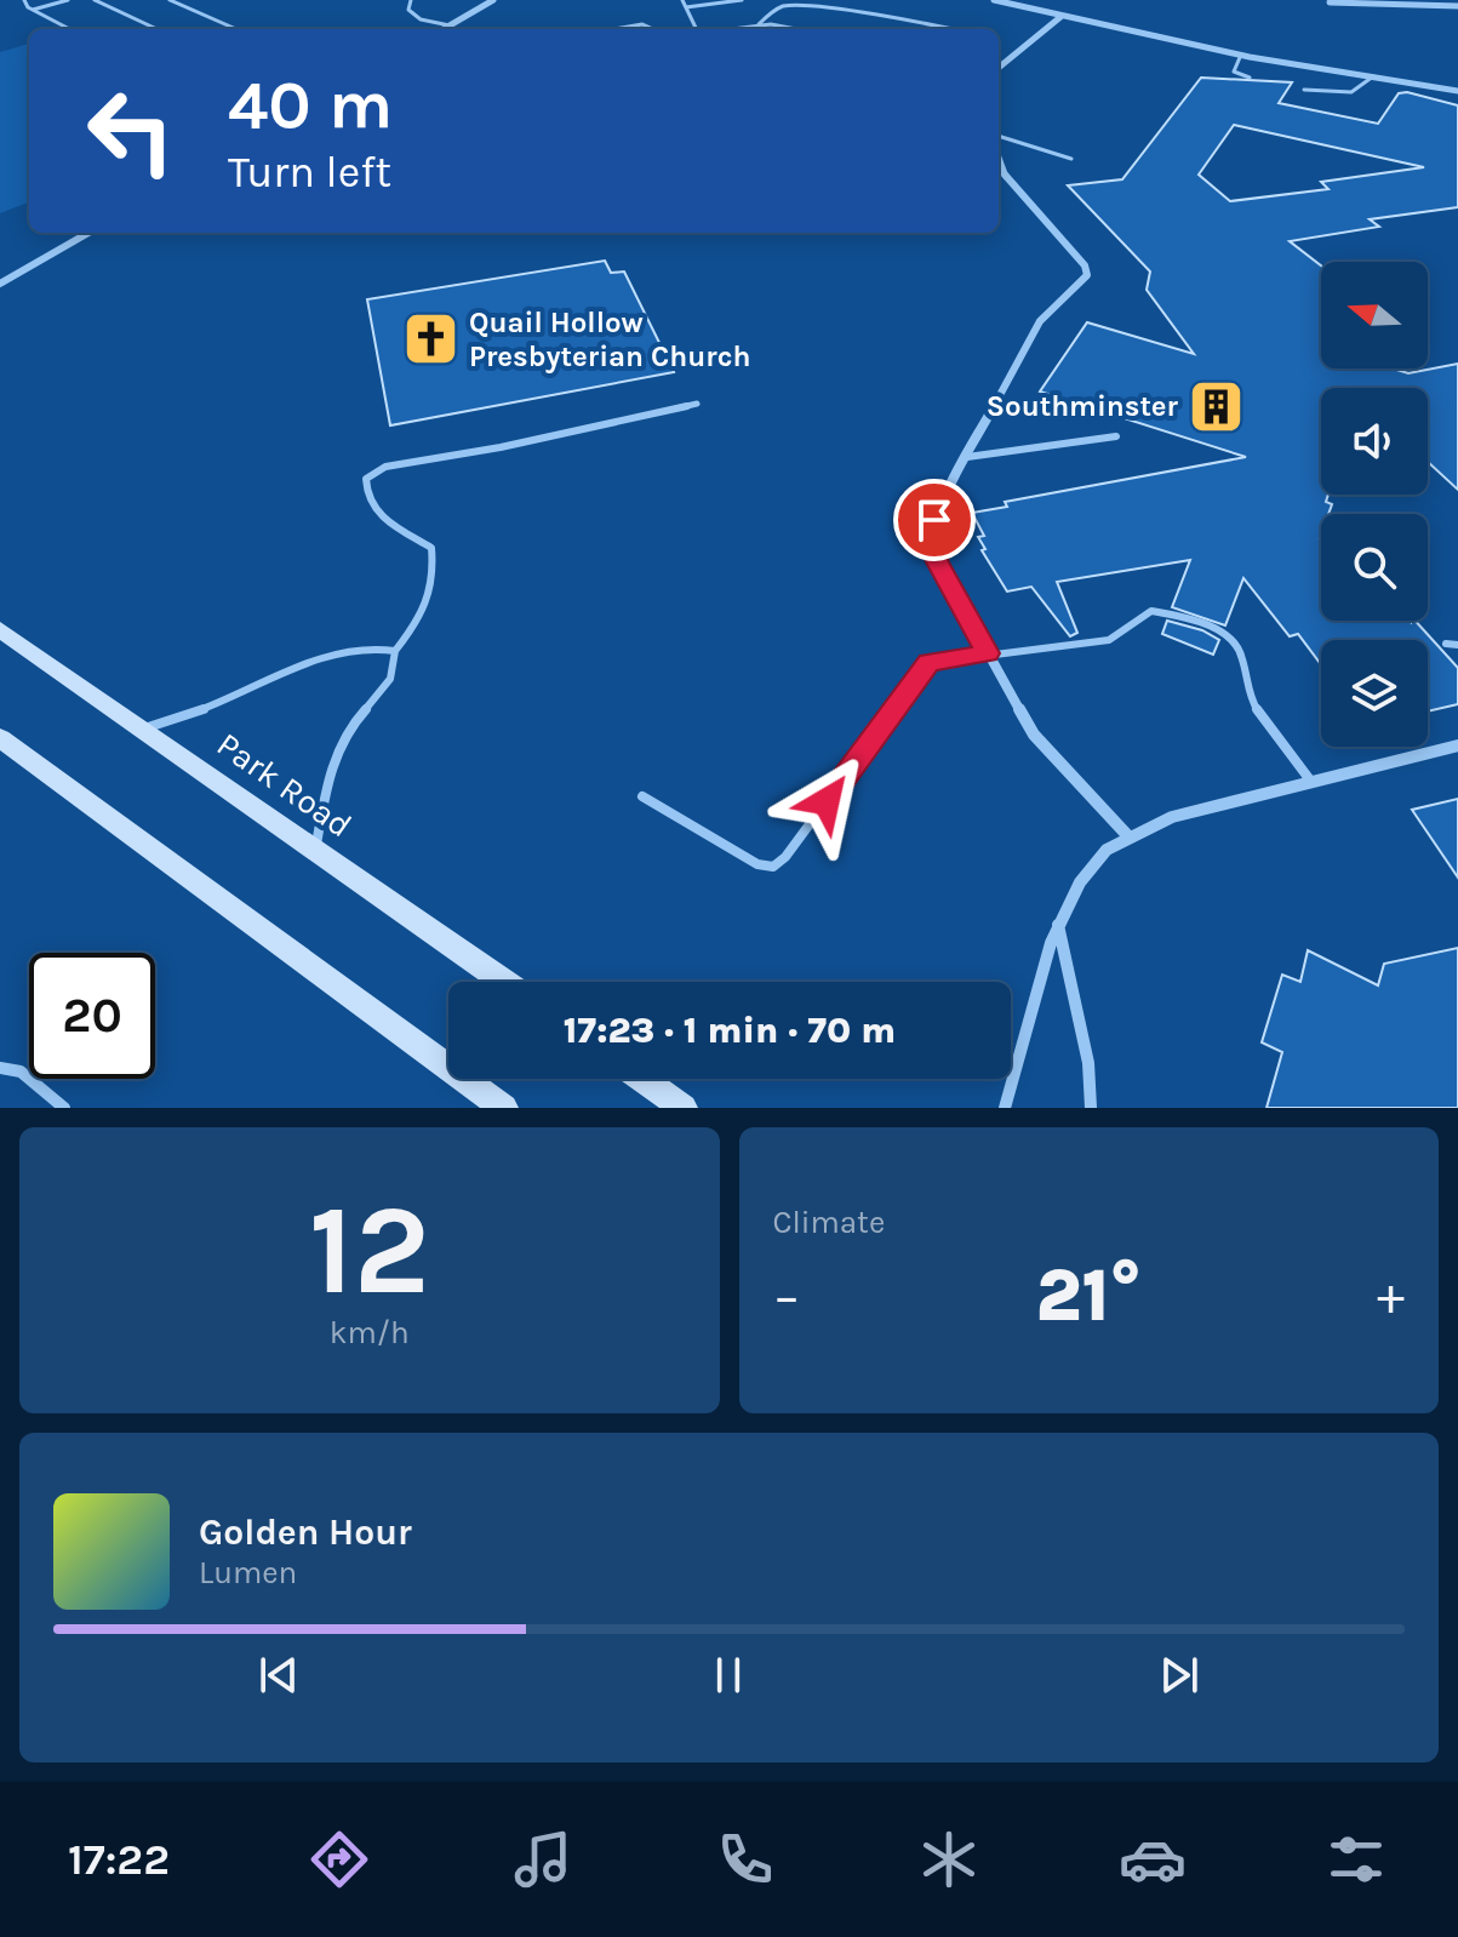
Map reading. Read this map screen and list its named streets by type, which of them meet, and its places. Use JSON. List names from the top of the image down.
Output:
{
  "streets": {
    "main road": ["Park Road"]
  },
  "places": {
    "church": ["Quail Hollow Presbyterian Church"],
    "building": ["Southminster"]
  },
  "north": "left",
  "page": {
    "turn": ["40 m", "Turn left"],
    "limit": "20",
    "trip": "17:23 · 1 min · 70 m",
    "tile": [
      ["12", "km/h"],
      "Climate"
    ],
    "heat": ["−", "21°", "+"],
    "song": ["Golden Hour", "Lumen"],
    "tabs": "17:22"
  }
}
